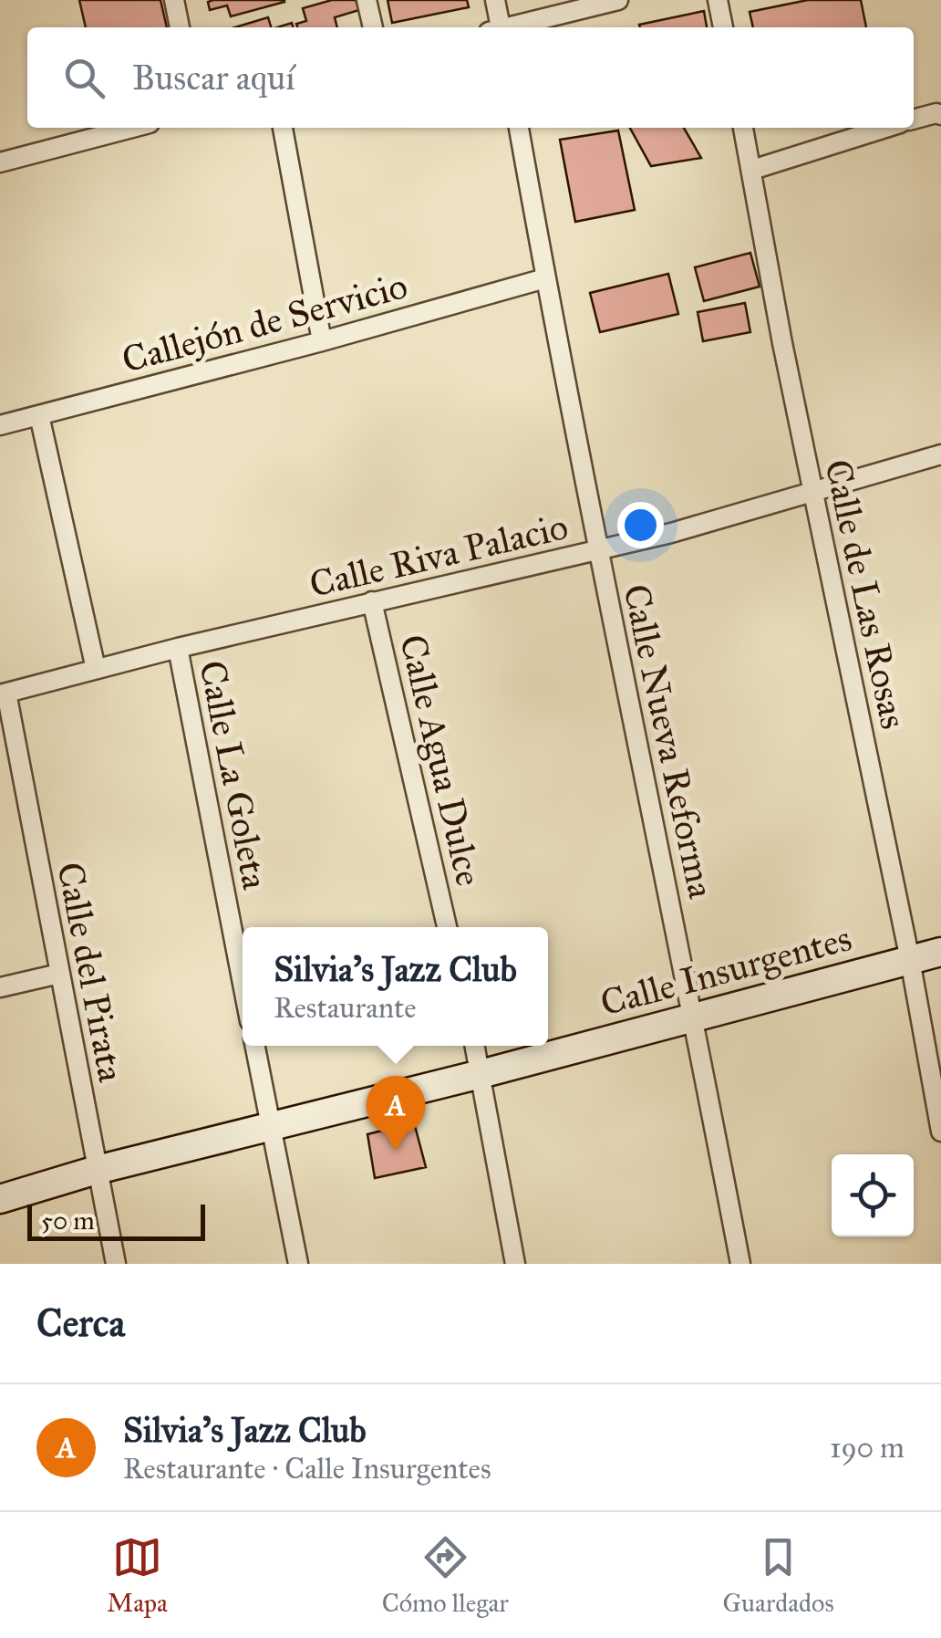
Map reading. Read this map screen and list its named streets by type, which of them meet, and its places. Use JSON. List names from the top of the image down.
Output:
{
  "streets": {
    "street": [
      "Callejón de Servicio",
      "Calle Riva Palacio",
      "Calle de Las Rosas",
      "Calle Nueva Reforma",
      "Calle Agua Dulce",
      "Calle La Goleta",
      "Calle Insurgentes",
      "Calle del Pirata"
    ]
  },
  "crossings": [
    ["Callejón de Servicio", "Calle Nueva Reforma"],
    ["Calle Riva Palacio", "Calle de Las Rosas"],
    ["Calle Riva Palacio", "Calle Nueva Reforma"],
    ["Calle Riva Palacio", "Calle Agua Dulce"],
    ["Calle Riva Palacio", "Calle La Goleta"],
    ["Calle Riva Palacio", "Calle del Pirata"],
    ["Calle de Las Rosas", "Calle Insurgentes"],
    ["Calle Nueva Reforma", "Calle Insurgentes"],
    ["Calle Insurgentes", "Calle del Pirata"]
  ],
  "scale_bar": "50 m",
  "page": {
    "search": "Buscar aquí",
    "popup": ["Silvia's Jazz Club", "Restaurante"],
    "pins": "A",
    "scale": "50 m",
    "heading": "Cerca",
    "list": [
      {
        "mark": "A",
        "name": "Silvia's Jazz Club",
        "note": "Restaurante · Calle Insurgentes",
        "value": "190 m"
      }
    ],
    "nav": ["Mapa", "Cómo llegar", "Guardados"]
  }
}
